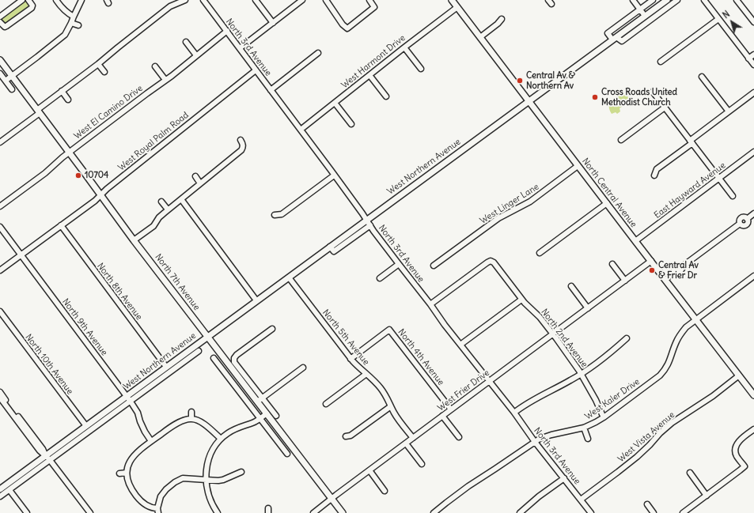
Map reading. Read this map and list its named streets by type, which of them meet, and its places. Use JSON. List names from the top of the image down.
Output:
{
  "streets": {
    "main road": ["West Northern Avenue", "North Central Avenue", "North 7th Avenue"],
    "street": [
      "North 3rd Avenue",
      "West Harmont Drive",
      "West El Camino Drive",
      "West Royal Palm Road",
      "East Hayward Avenue",
      "West Linger Lane",
      "North 8th Avenue",
      "North 9th Avenue",
      "North 5th Avenue",
      "North 2nd Avenue",
      "North 4th Avenue",
      "North 10th Avenue",
      "West Frier Drive",
      "West Kaler Drive",
      "West Vista Avenue"
    ]
  },
  "crossings": [
    ["North 3rd Avenue", "West Harmont Drive"],
    ["North 3rd Avenue", "West El Camino Drive"],
    ["North 3rd Avenue", "West Royal Palm Road"],
    ["North 3rd Avenue", "West Northern Avenue"],
    ["North 3rd Avenue", "North 2nd Avenue"],
    ["North 3rd Avenue", "West Frier Drive"],
    ["North 3rd Avenue", "West Kaler Drive"],
    ["North 3rd Avenue", "West Vista Avenue"],
    ["West Harmont Drive", "North Central Avenue"],
    ["West El Camino Drive", "North 7th Avenue"],
    ["West Royal Palm Road", "North 7th Avenue"],
    ["West Royal Palm Road", "North 8th Avenue"],
    ["West Royal Palm Road", "North 9th Avenue"],
    ["West Northern Avenue", "North Central Avenue"],
    ["West Northern Avenue", "North 7th Avenue"],
    ["West Northern Avenue", "North 8th Avenue"],
    ["West Northern Avenue", "North 9th Avenue"],
    ["West Northern Avenue", "North 5th Avenue"],
    ["West Northern Avenue", "North 10th Avenue"],
    ["East Hayward Avenue", "North Central Avenue"],
    ["North Central Avenue", "West Linger Lane"],
    ["North Central Avenue", "West Frier Drive"],
    ["North Central Avenue", "West Kaler Drive"],
    ["North Central Avenue", "West Vista Avenue"],
    ["North 7th Avenue", "West Frier Drive"],
    ["North 5th Avenue", "North 4th Avenue"],
    ["North 5th Avenue", "West Frier Drive"],
    ["North 2nd Avenue", "West Frier Drive"],
    ["North 2nd Avenue", "West Kaler Drive"],
    ["North 4th Avenue", "West Frier Drive"]
  ],
  "places": [
    "Central Av & Northern Av",
    "Cross Roads United Methodist Church",
    "10704",
    "Central Av & Frier Dr"
  ],
  "north": "top left"
}
